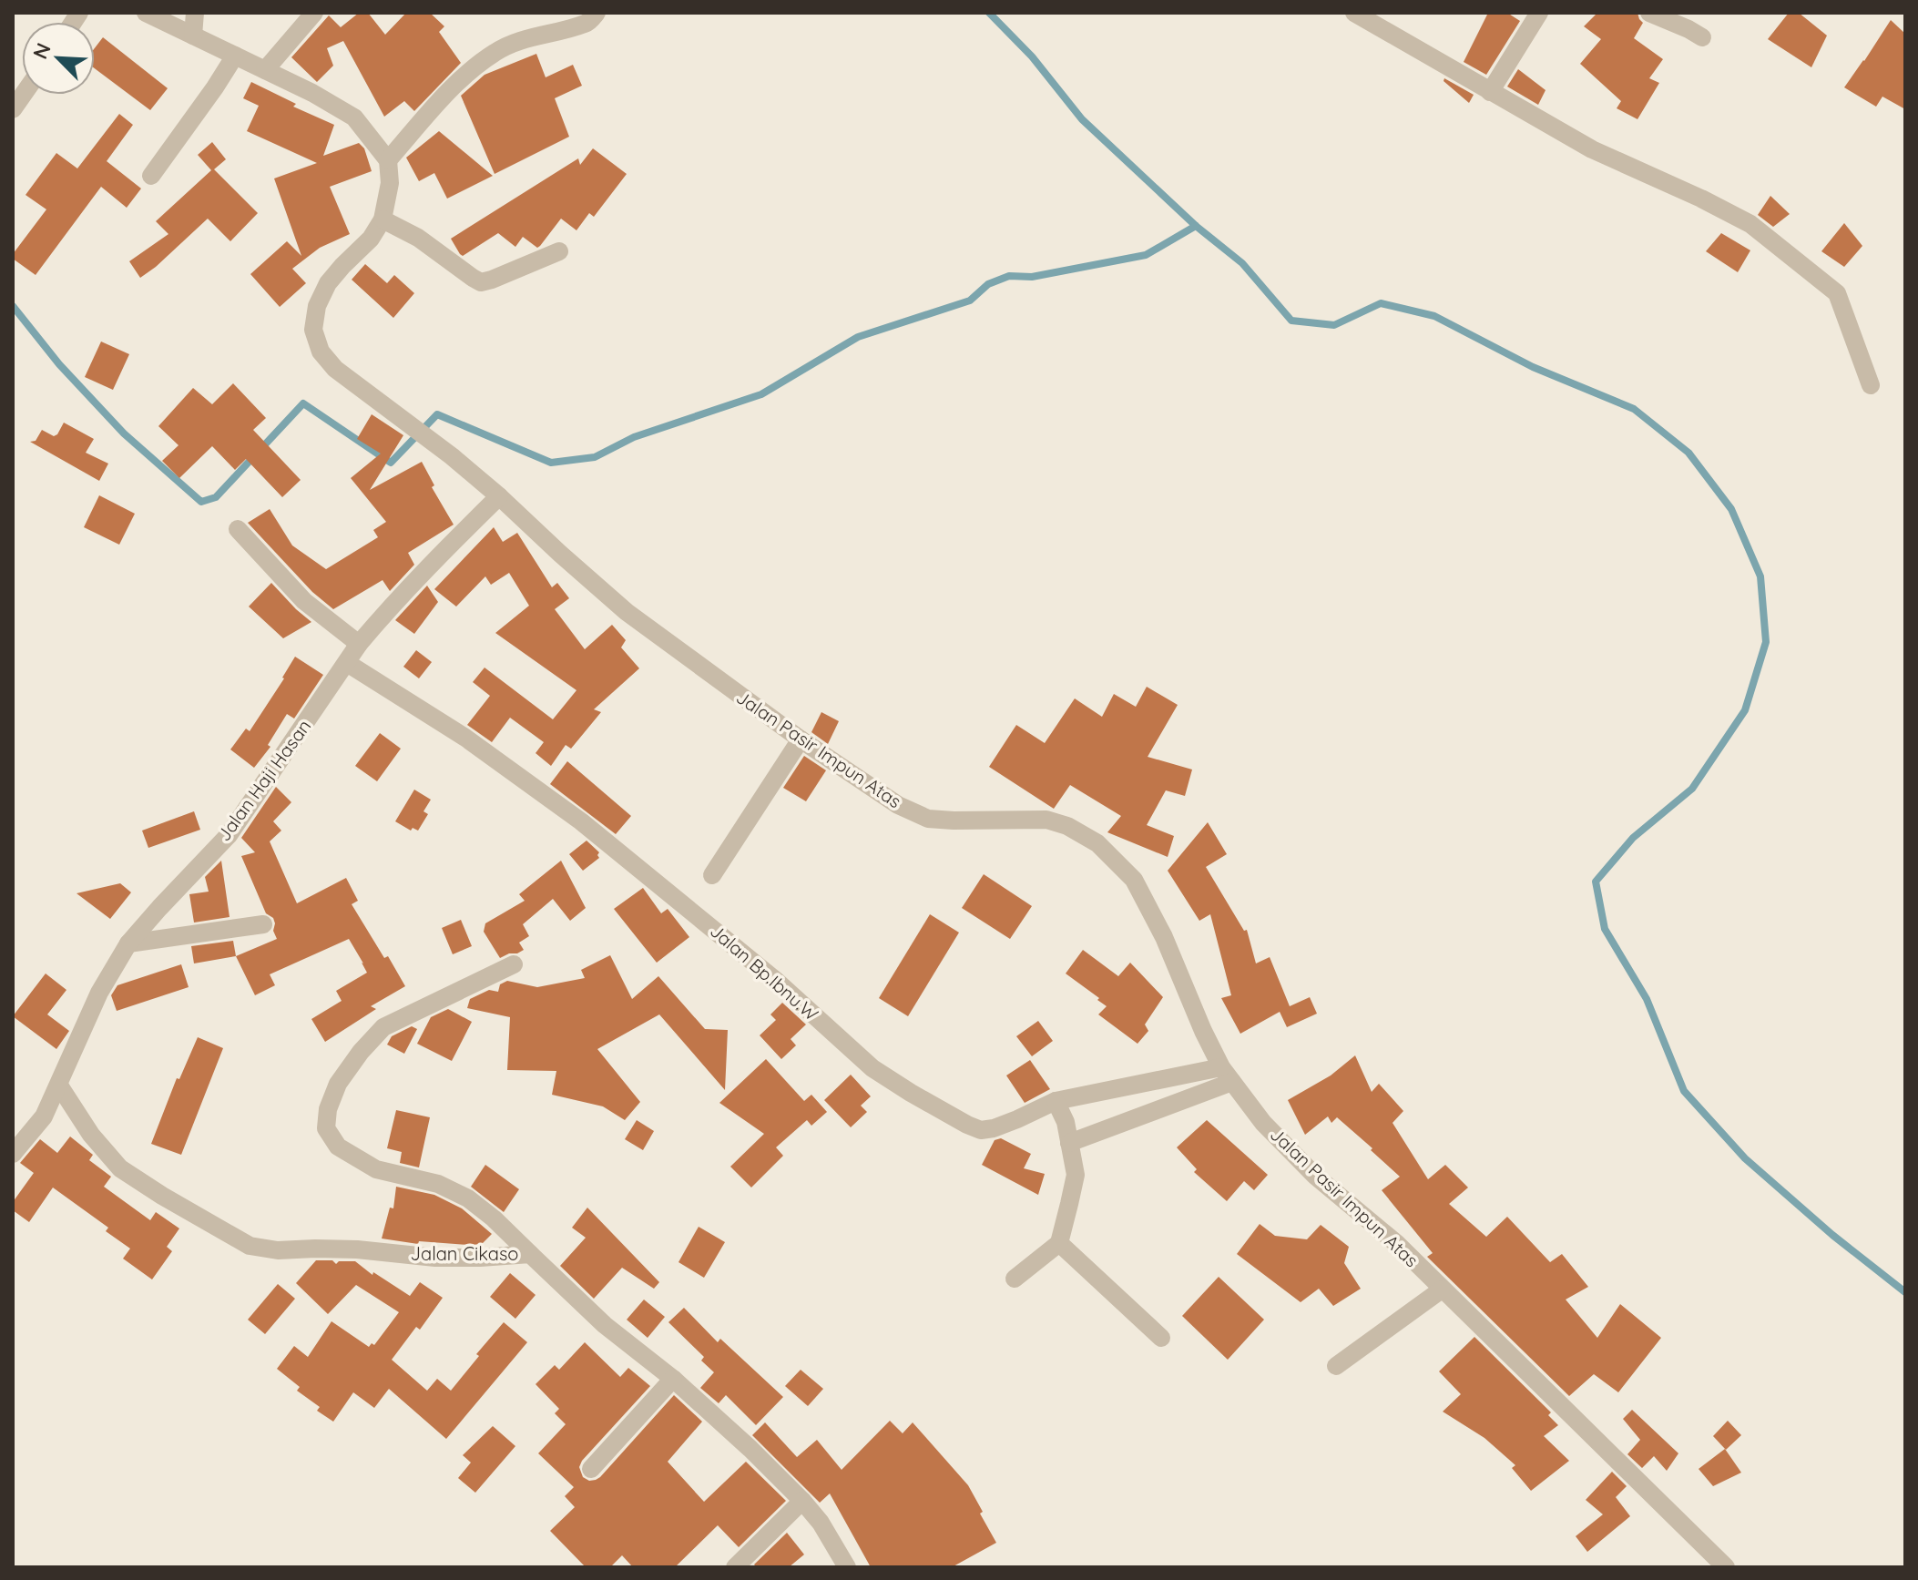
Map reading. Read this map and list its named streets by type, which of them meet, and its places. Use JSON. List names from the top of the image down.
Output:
{
  "streets": {
    "street": [
      "Jalan Pasir Impun Atas",
      "Jalan Haji Hasan",
      "Jalan Bp.Ibnu.W",
      "Jalan Cikaso"
    ]
  },
  "crossings": [
    ["Jalan Pasir Impun Atas", "Jalan Haji Hasan"],
    ["Jalan Pasir Impun Atas", "Jalan Bp.Ibnu.W"],
    ["Jalan Haji Hasan", "Jalan Bp.Ibnu.W"],
    ["Jalan Haji Hasan", "Jalan Cikaso"]
  ],
  "north": "top left"
}
